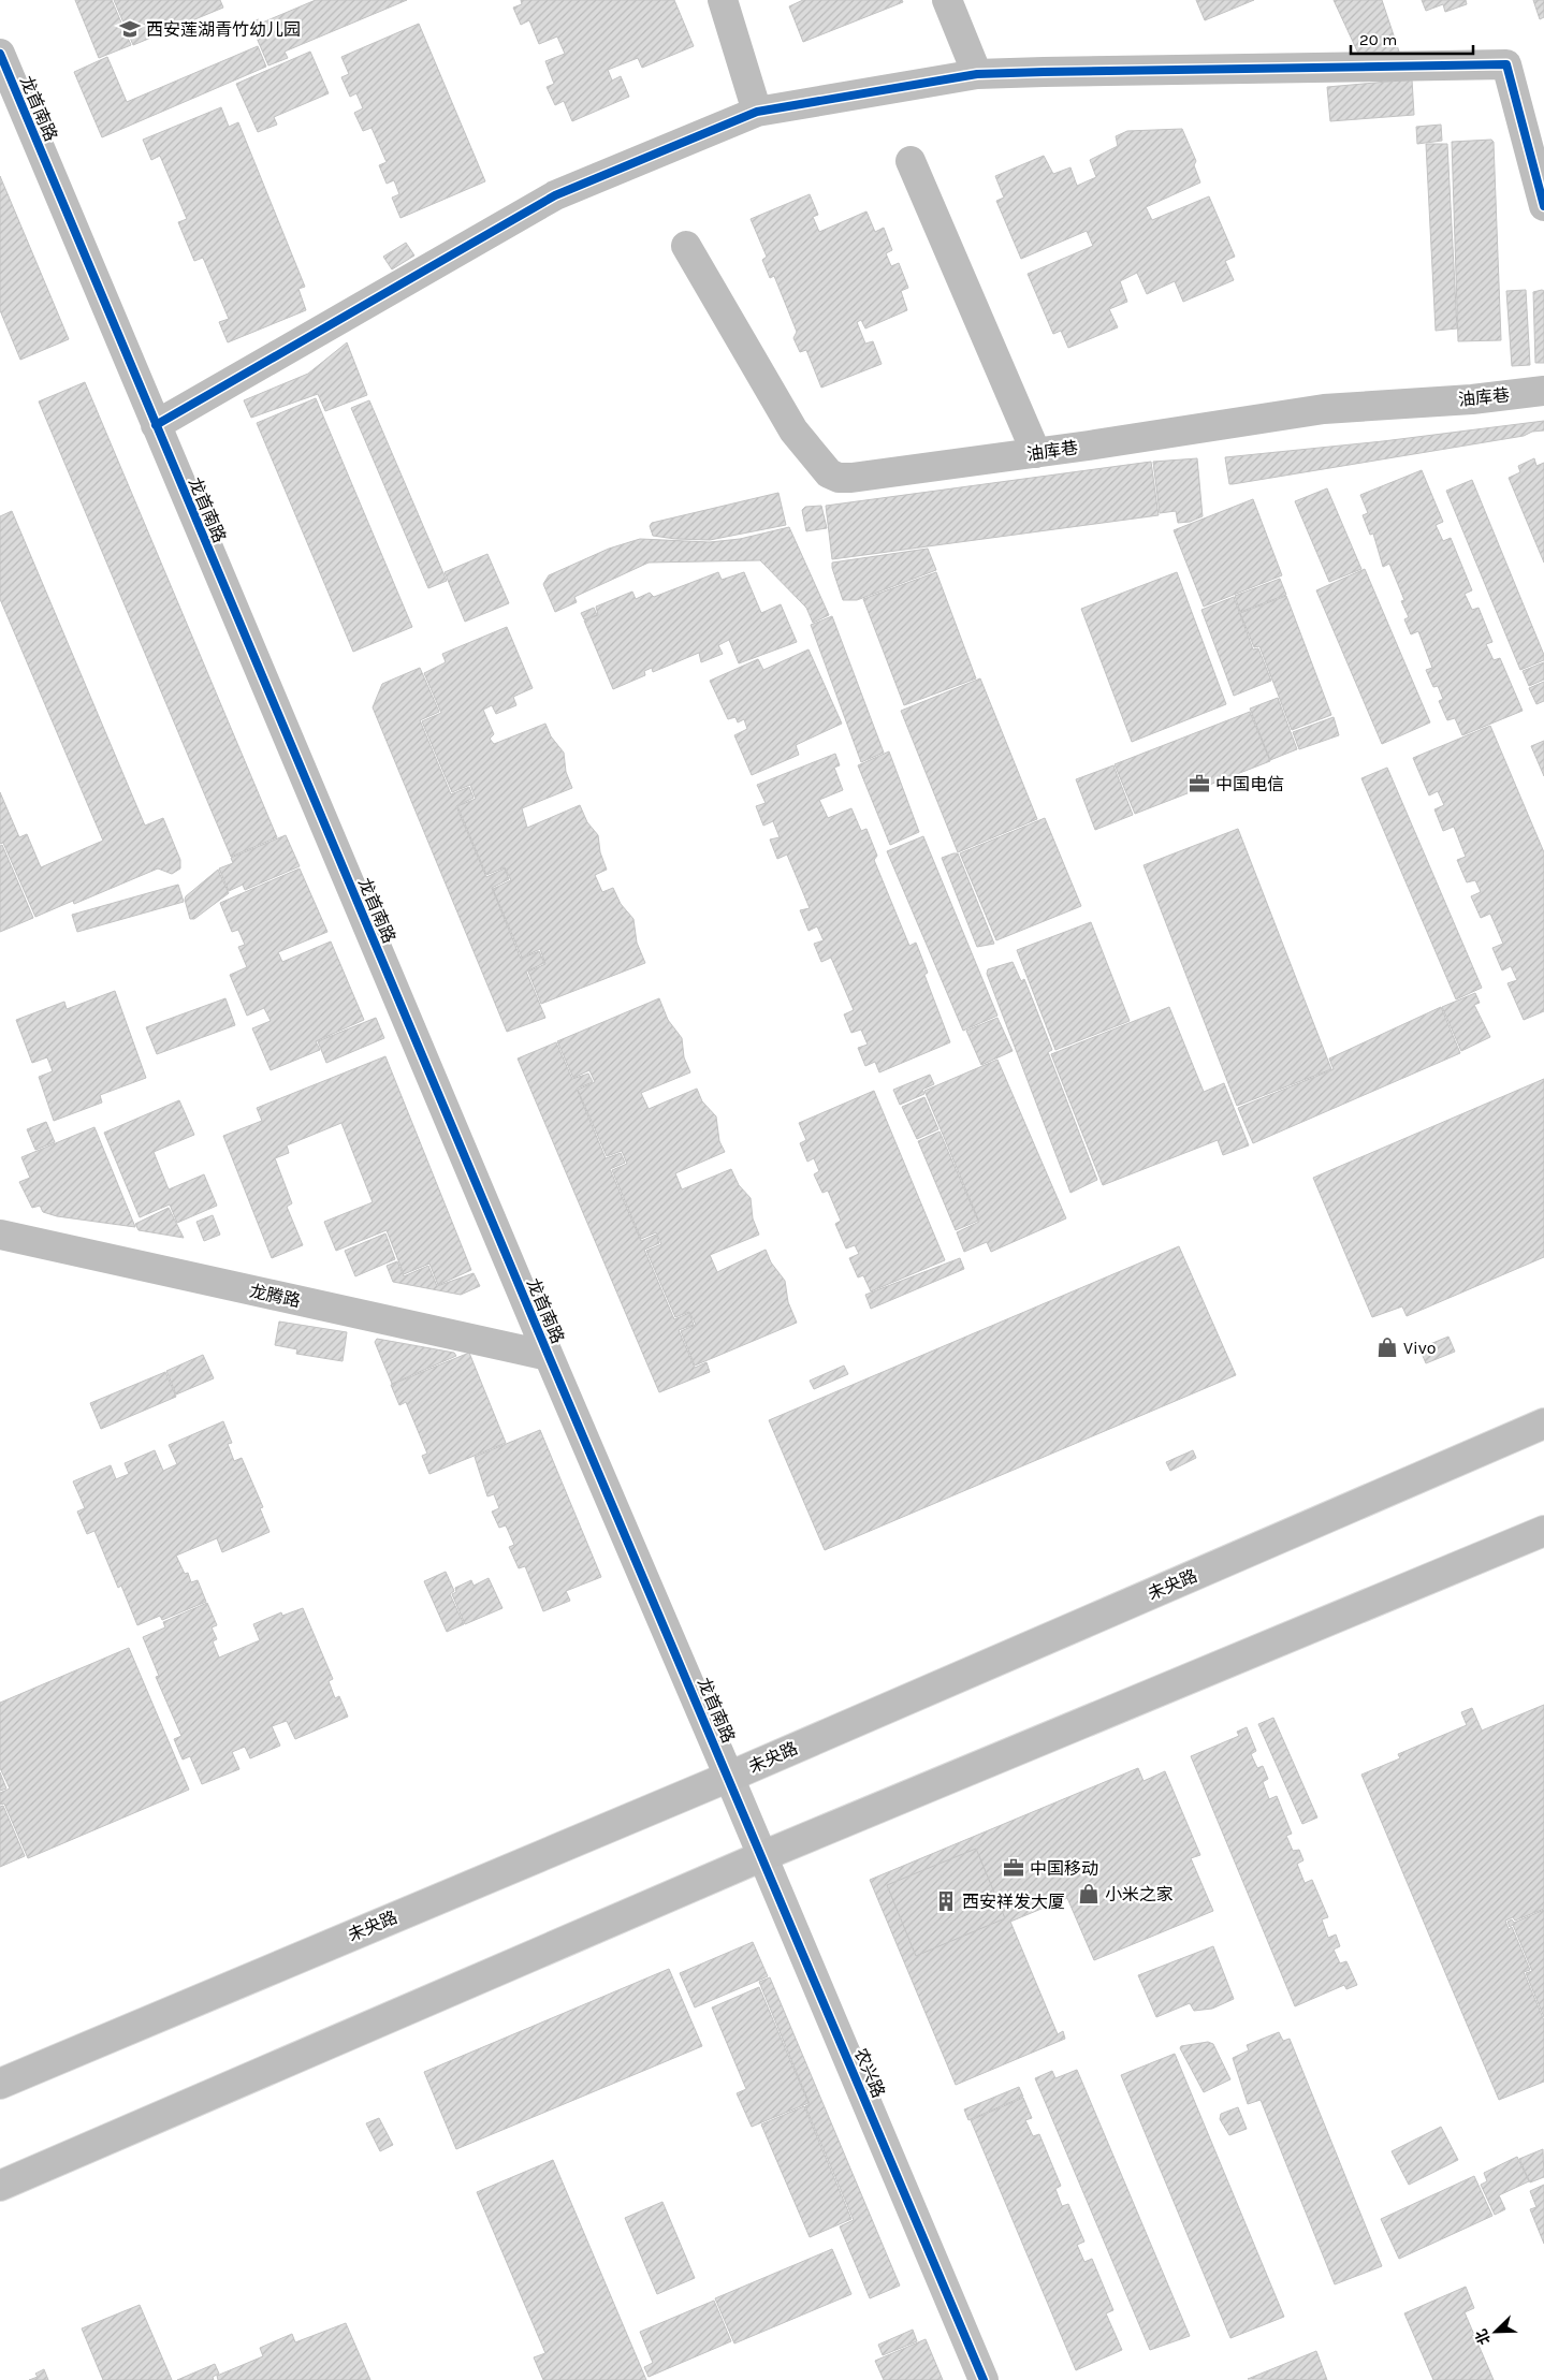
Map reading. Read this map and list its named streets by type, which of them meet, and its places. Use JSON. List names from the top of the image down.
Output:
{
  "streets": {
    "street": [
      "龙首南路",
      "油库巷",
      "龙腾路",
      "未央路",
      "农兴路"
    ]
  },
  "crossings": [
    ["龙首南路", "龙腾路"],
    ["龙首南路", "未央路"],
    ["龙首南路", "农兴路"],
    ["未央路", "农兴路"]
  ],
  "places": {
    "school or university": ["西安莲湖青竹幼儿园"],
    "office": ["中国电信", "中国移动"],
    "shop": ["Vivo", "小米之家"],
    "building": ["西安祥发大厦"]
  },
  "scale_bar": "20 m",
  "north": "bottom left"
}
